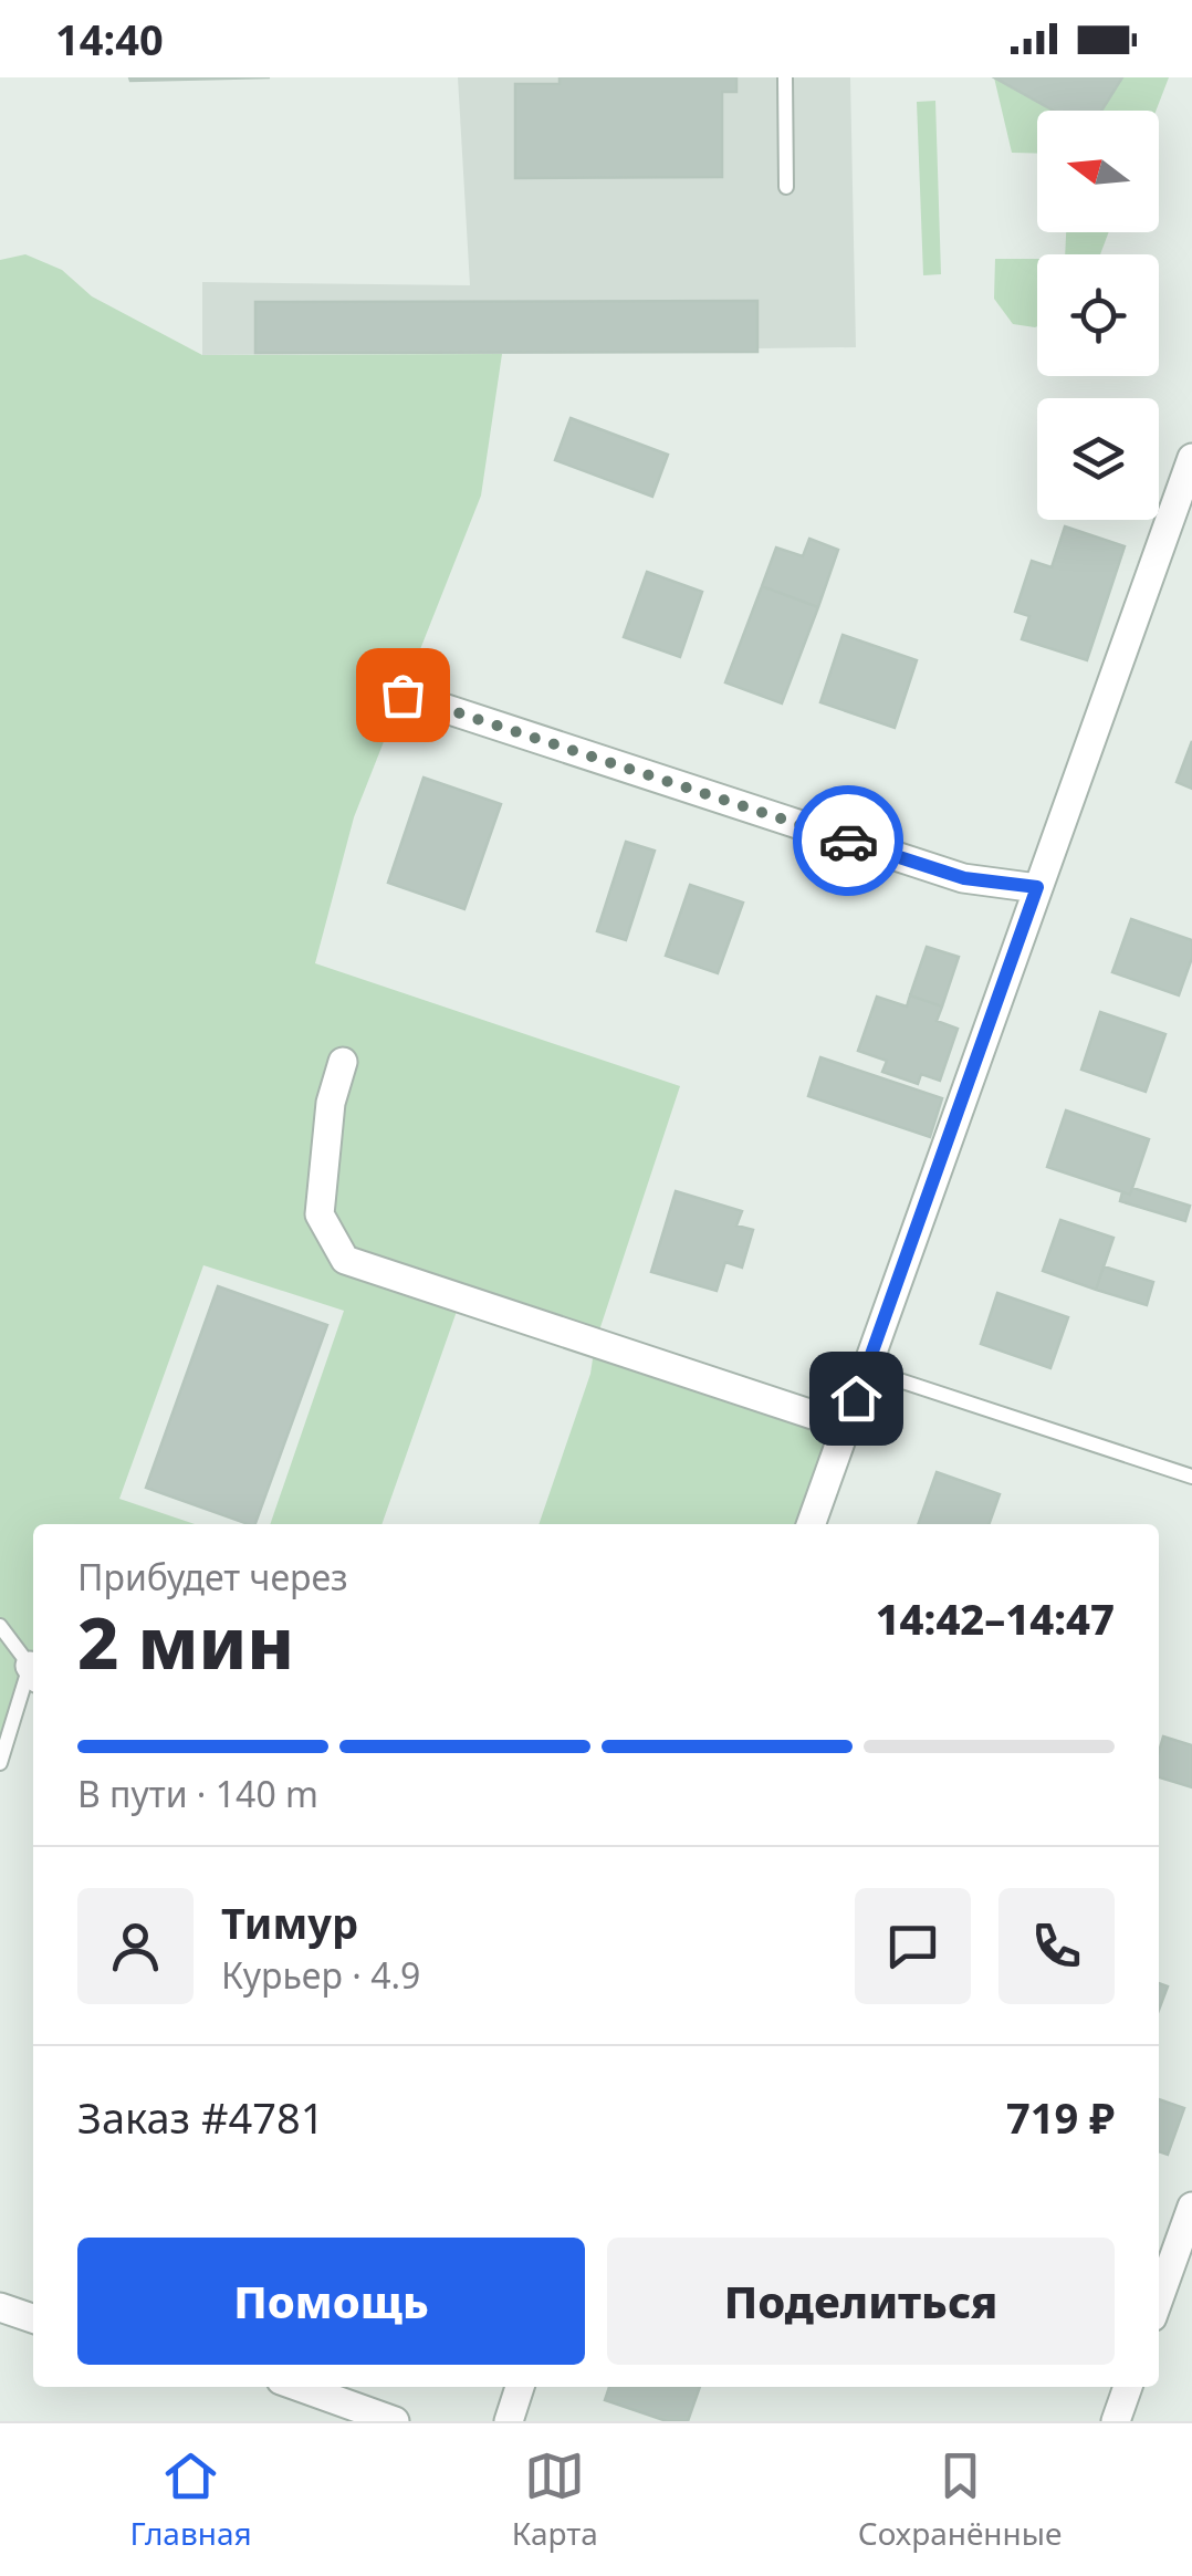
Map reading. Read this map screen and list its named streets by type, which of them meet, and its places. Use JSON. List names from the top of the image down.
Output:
{
  "north": "left",
  "page": {
    "status": "14:40",
    "heading": ["2 мин", "Прибудет через", "14:42–14:47"],
    "panel": [
      "Тимур",
      "Курьер · 4.9",
      "Заказ #4781",
      "719 ₽"
    ],
    "bar": "В пути · 140 m",
    "buttons": ["Помощь", "Поделиться"],
    "tabs": ["Главная", "Карта", "Сохранённые"]
  }
}
